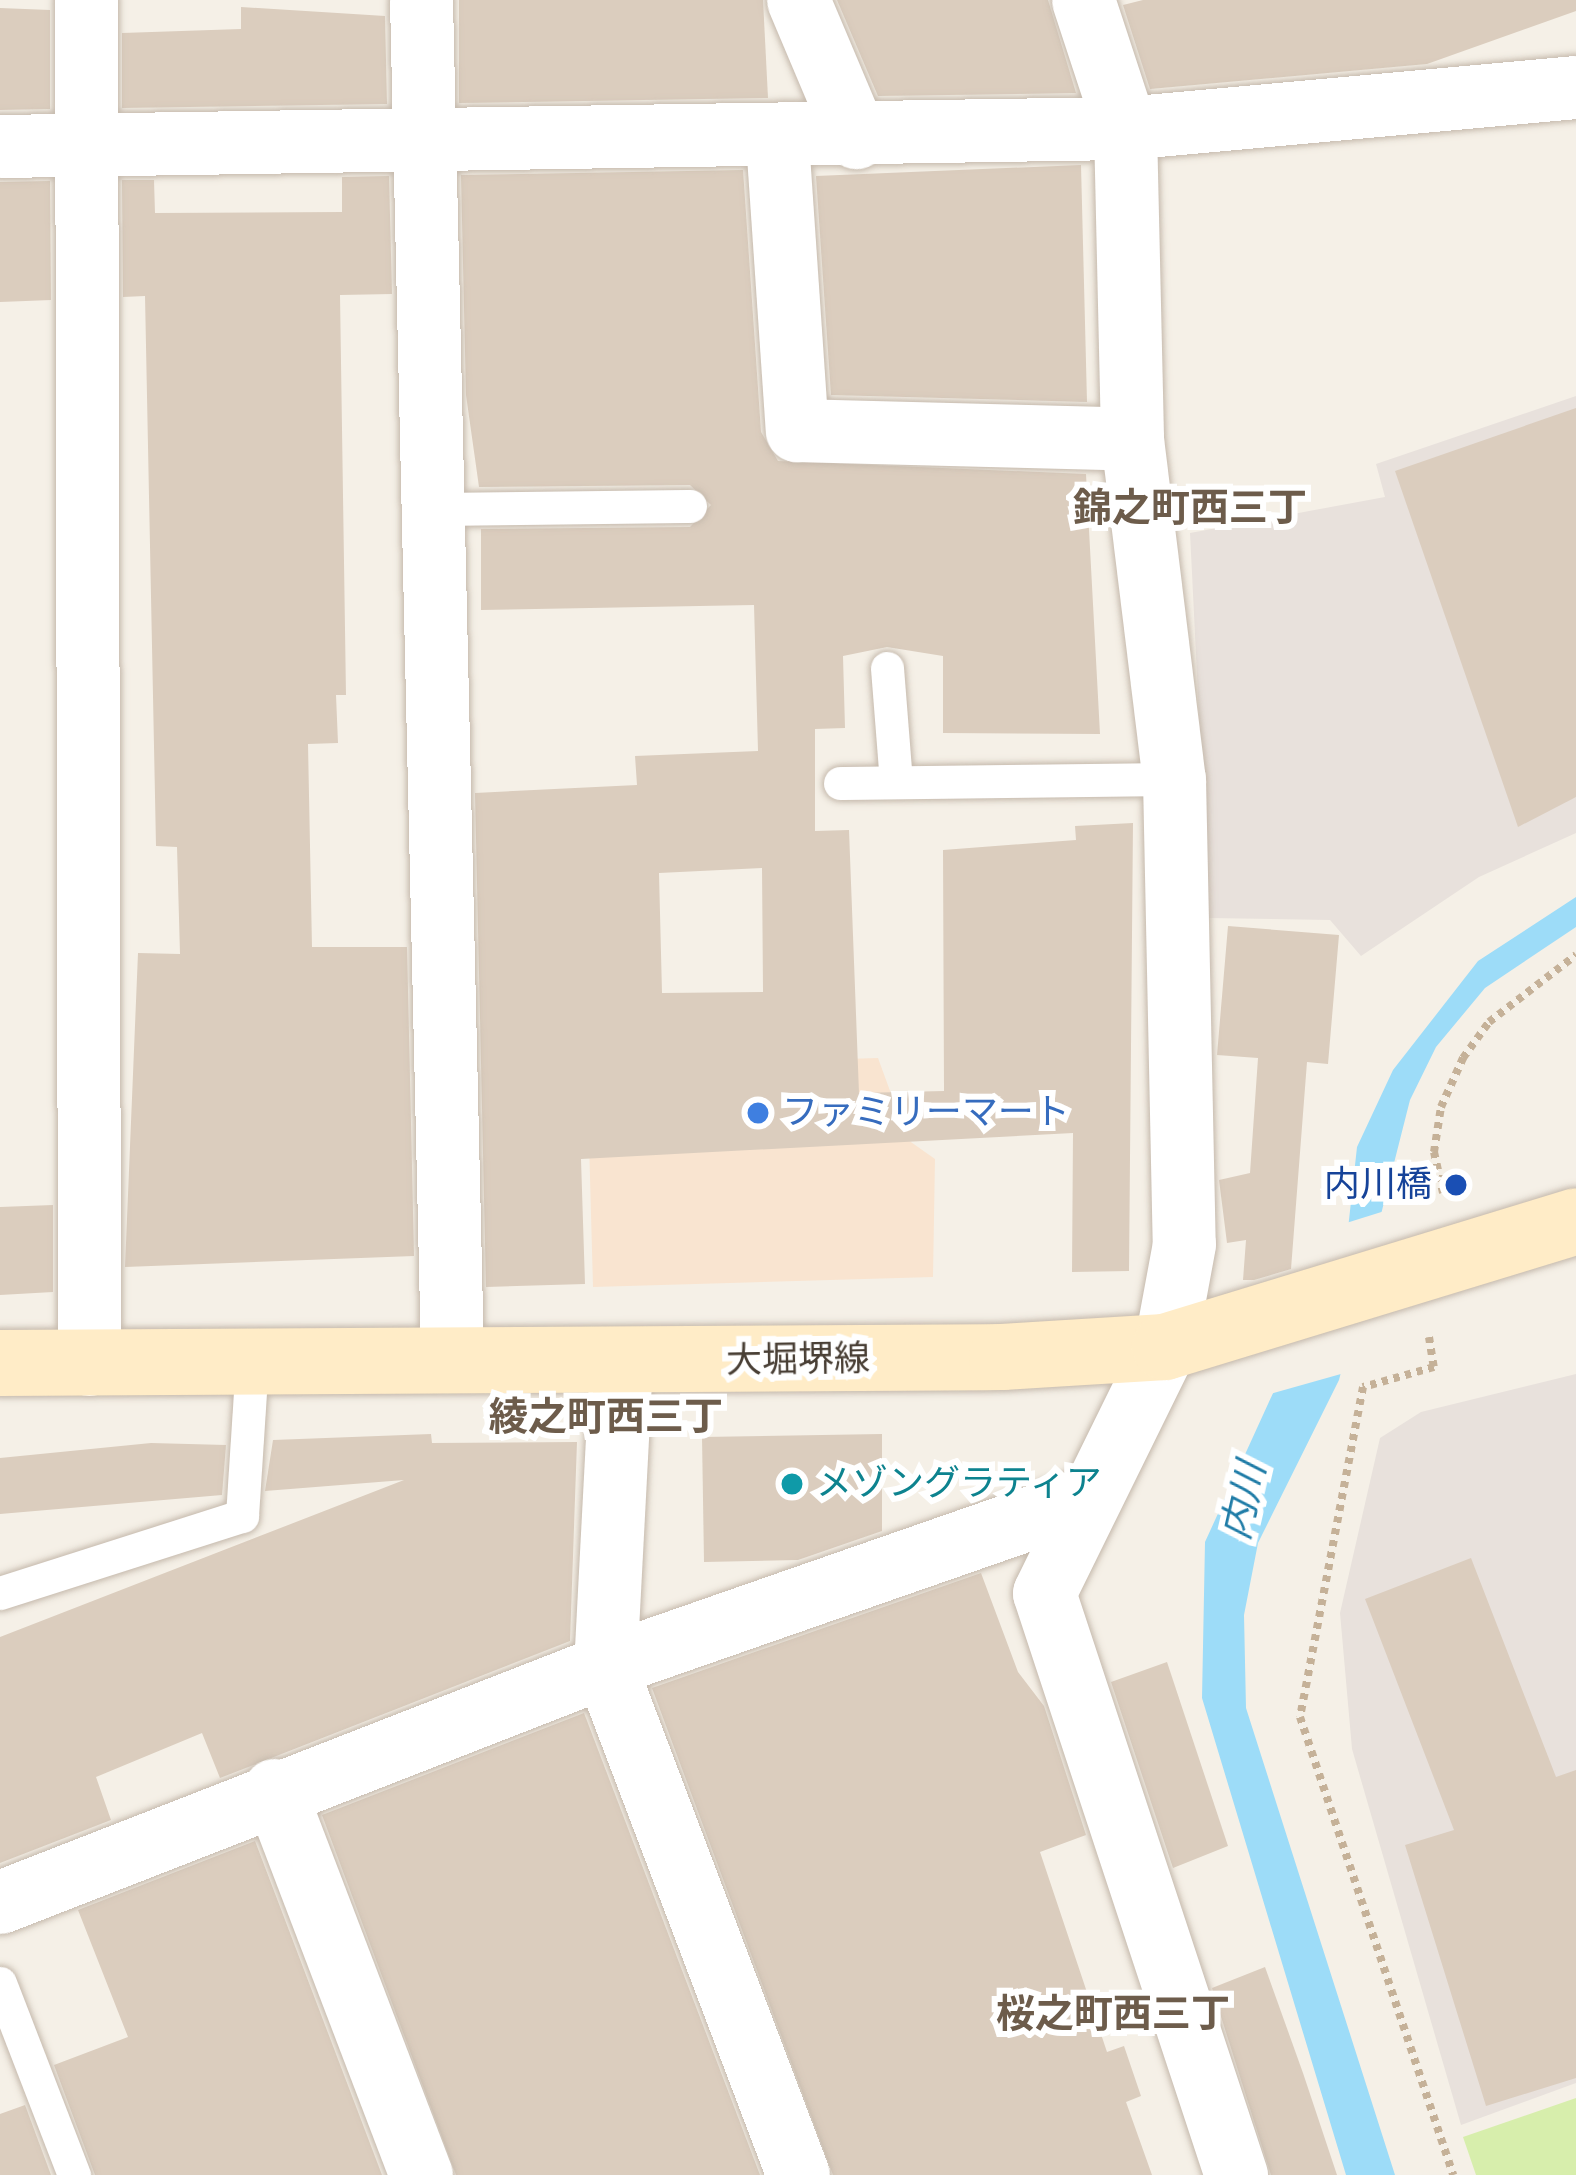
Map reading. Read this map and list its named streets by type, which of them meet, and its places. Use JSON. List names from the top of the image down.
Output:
{
  "streets": {
    "main road": ["大堀堺線"]
  },
  "districts": ["錦之町西三丁", "綾之町西三丁", "桜之町西三丁"],
  "water": ["内川"],
  "places": ["ファミリーマート", "内川橋", "メゾングラティア"]
}
